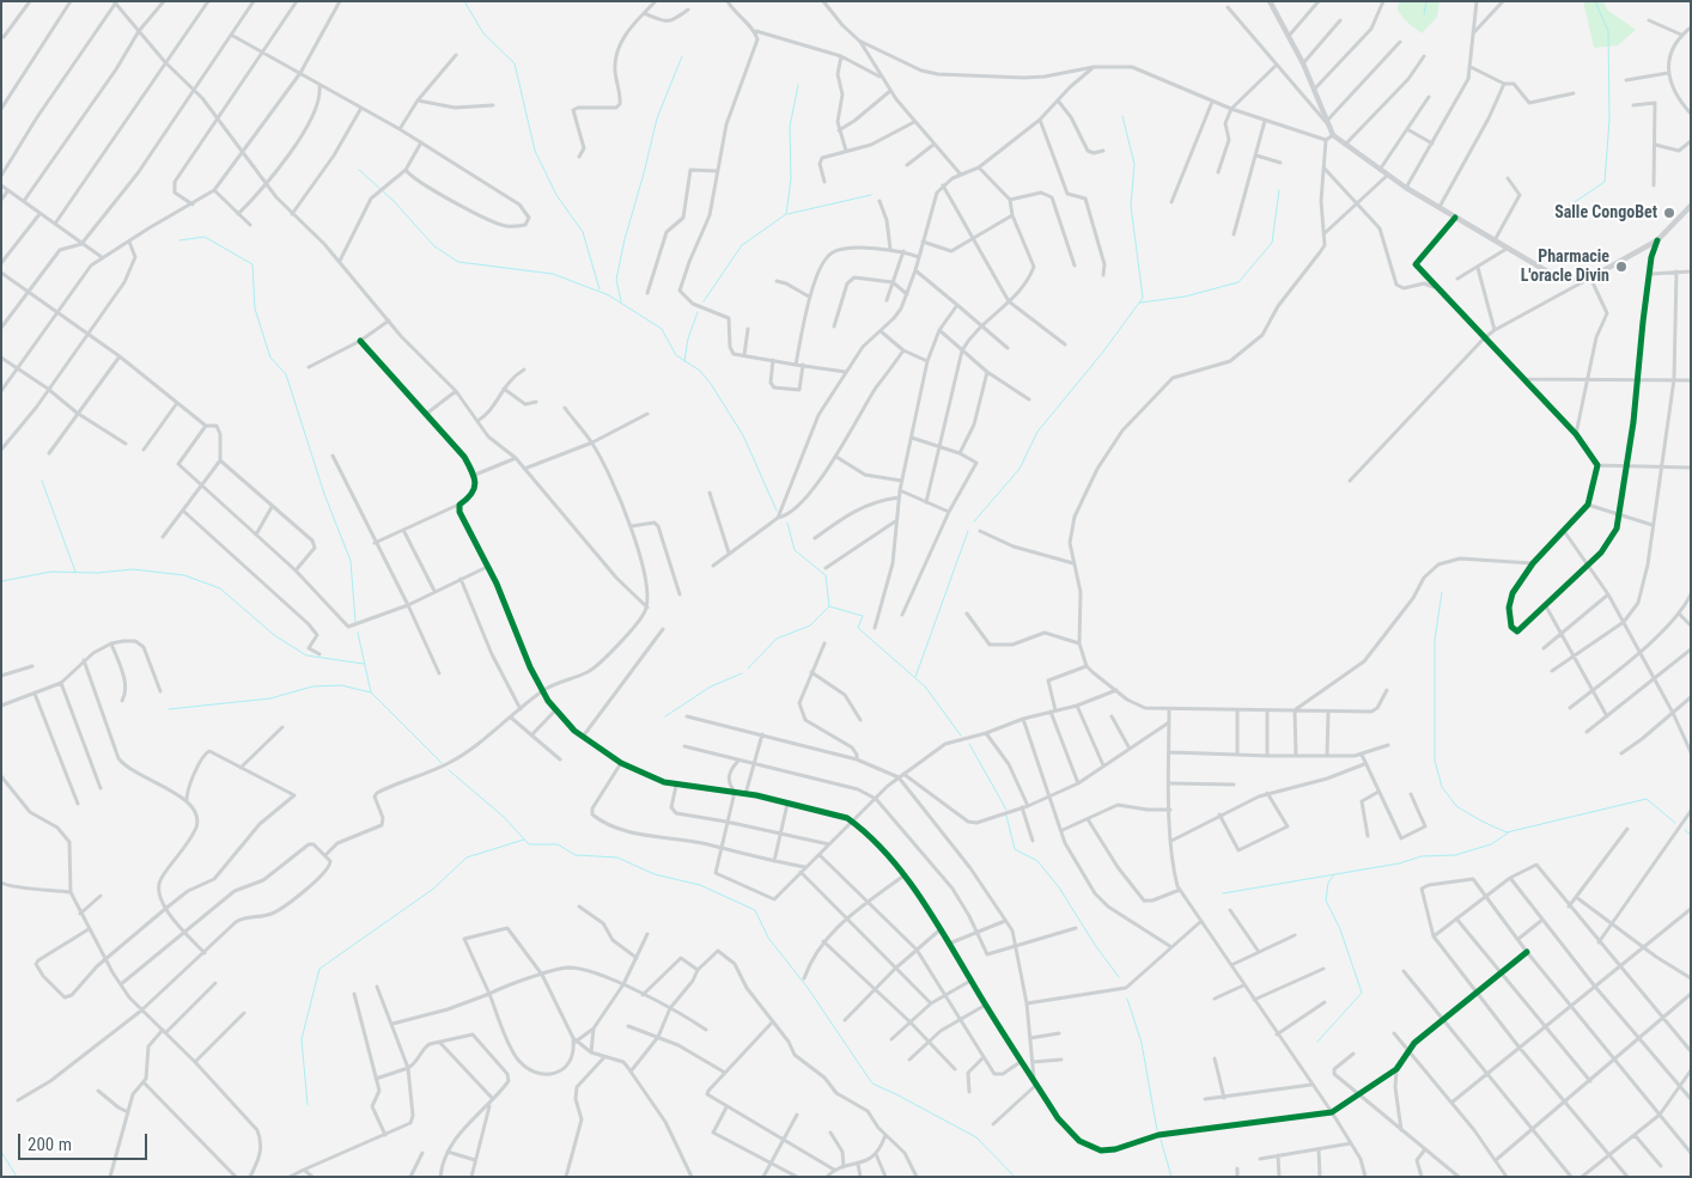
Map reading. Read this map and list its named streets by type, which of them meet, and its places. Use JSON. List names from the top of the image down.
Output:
{
  "places": ["Salle CongoBet", "Pharmacie L'oracle Divin"],
  "scale_bar": "200 m"
}
